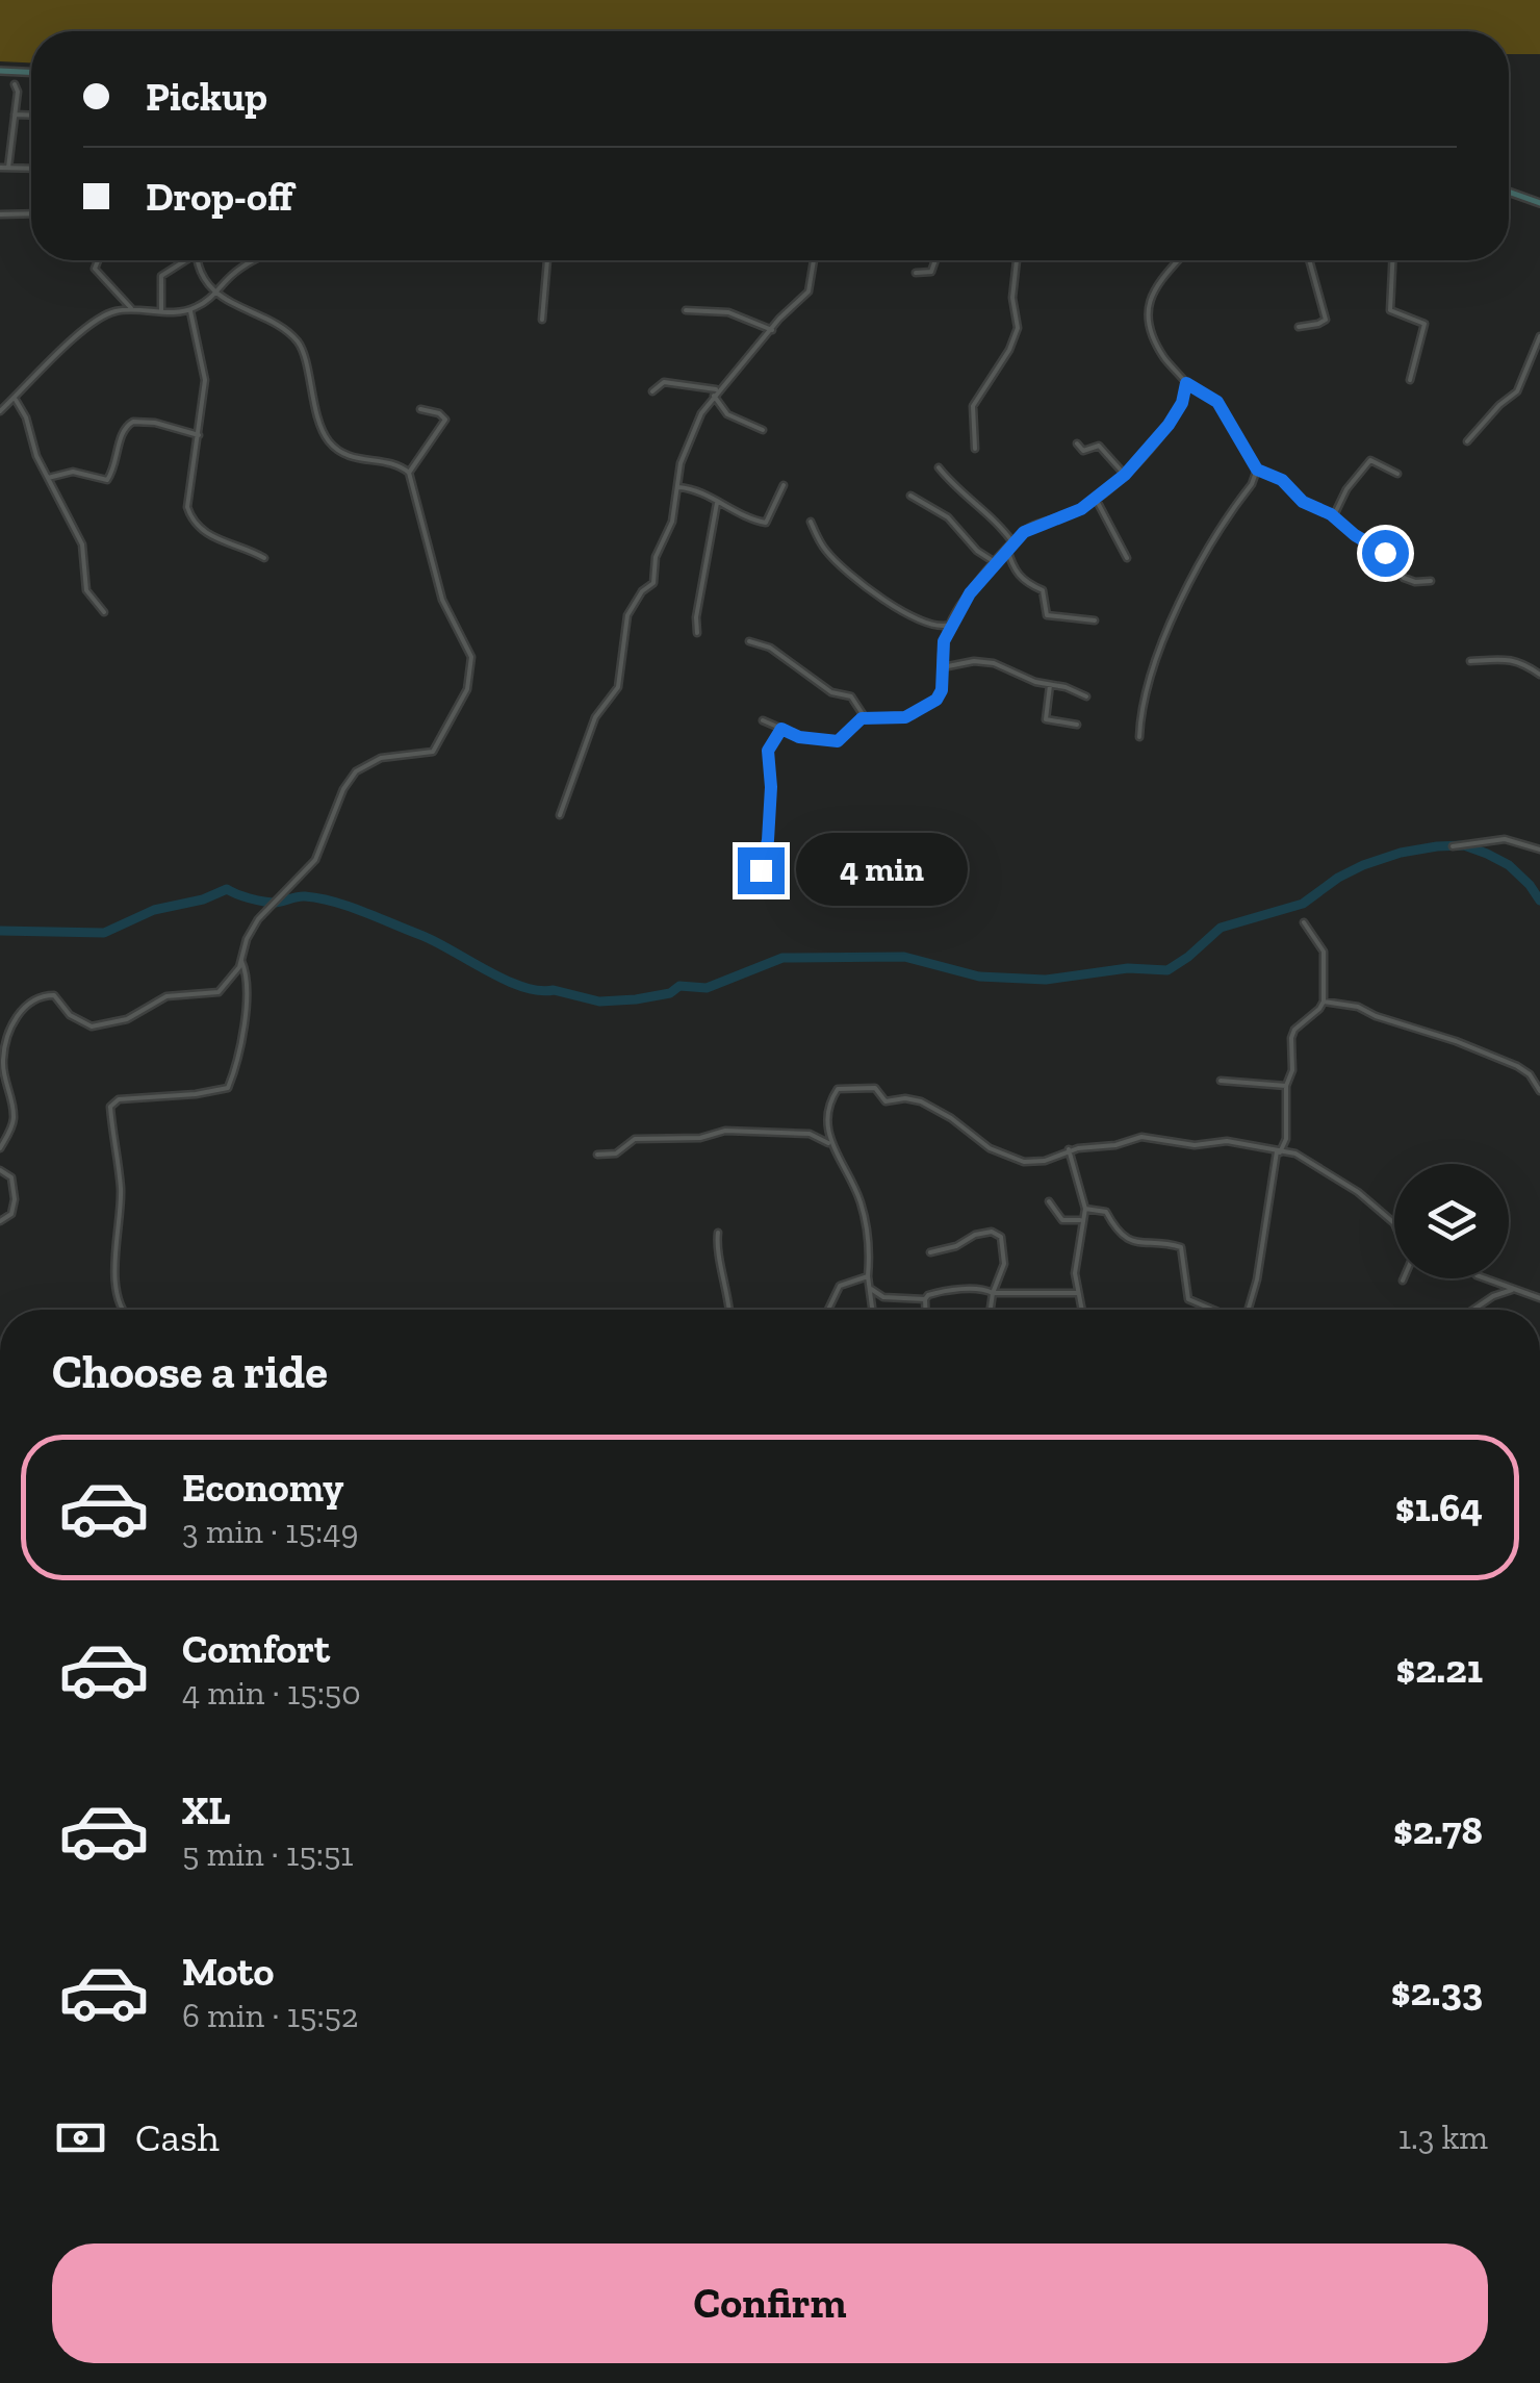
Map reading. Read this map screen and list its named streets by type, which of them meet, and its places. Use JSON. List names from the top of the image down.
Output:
{
  "page": {
    "banner": ["Pickup", "Drop-off"],
    "bubble": "4 min",
    "heading": "Choose a ride",
    "list": [
      {
        "name": "Economy",
        "note": "3 min · 15:49",
        "value": "$1.64"
      },
      {
        "name": "Comfort",
        "note": "4 min · 15:50",
        "value": "$2.21"
      },
      {
        "name": "XL",
        "note": "5 min · 15:51",
        "value": "$2.78"
      },
      {
        "name": "Moto",
        "note": "6 min · 15:52",
        "value": "$2.33"
      }
    ],
    "pay": ["Cash", "1.3 km"],
    "buttons": "Confirm"
  }
}
